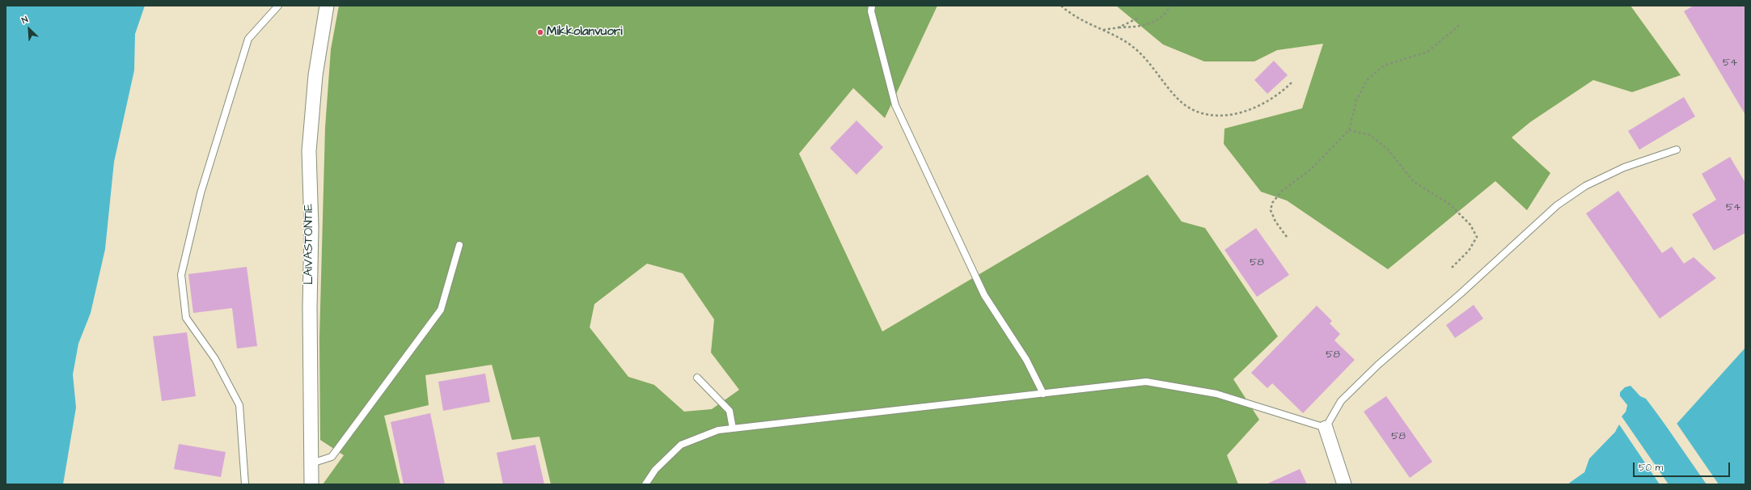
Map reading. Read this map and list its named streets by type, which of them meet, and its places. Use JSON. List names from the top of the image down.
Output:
{
  "streets": {
    "street": ["LAIVASTONTIE"]
  },
  "places": ["Mikkolanvuori"],
  "house_numbers": [
    "54",
    "54",
    "58",
    "58",
    "58"
  ],
  "scale_bar": "50 m",
  "north": "top left"
}
